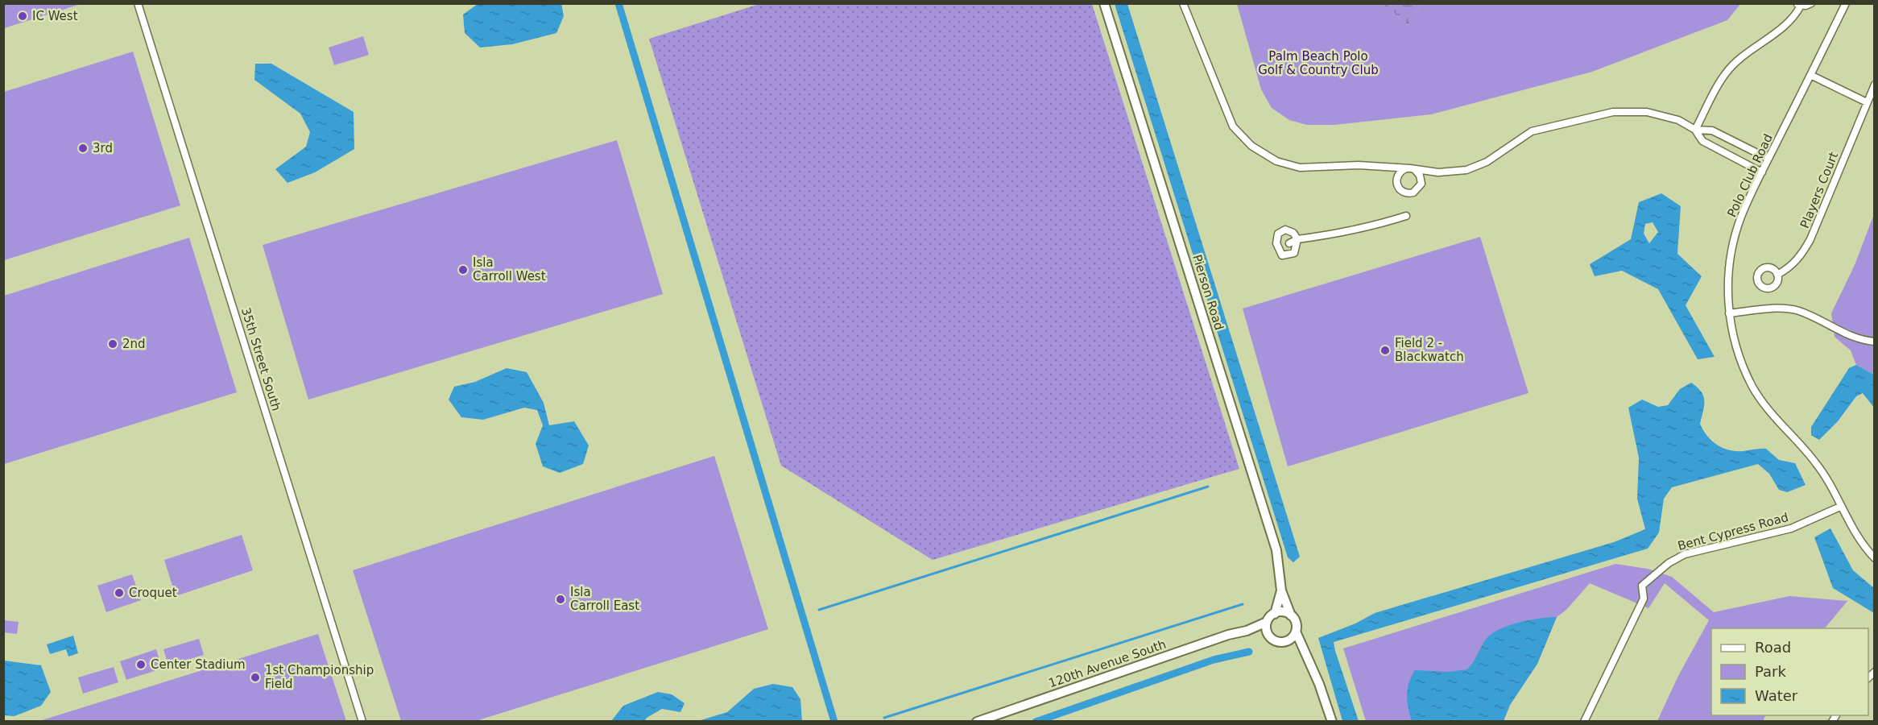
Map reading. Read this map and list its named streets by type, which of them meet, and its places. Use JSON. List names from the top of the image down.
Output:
{
  "streets": {
    "street": [
      "Polo Club Road",
      "Players Court",
      "Pierson Road",
      "35th Street South",
      "Bent Cypress Road",
      "120th Avenue South"
    ]
  },
  "crossings": [
    ["Polo Club Road", "Bent Cypress Road"],
    ["Pierson Road", "120th Avenue South"]
  ],
  "parks": ["Palm Beach Polo Golf & Country Club"],
  "places": [
    "IC West",
    "3rd",
    "Isla Carroll West",
    "2nd",
    "Field 2 - Blackwatch",
    "Croquet",
    "Isla Carroll East",
    "Center Stadium",
    "1st Championship Field"
  ],
  "legend": ["Road", "Park", "Water"]
}
